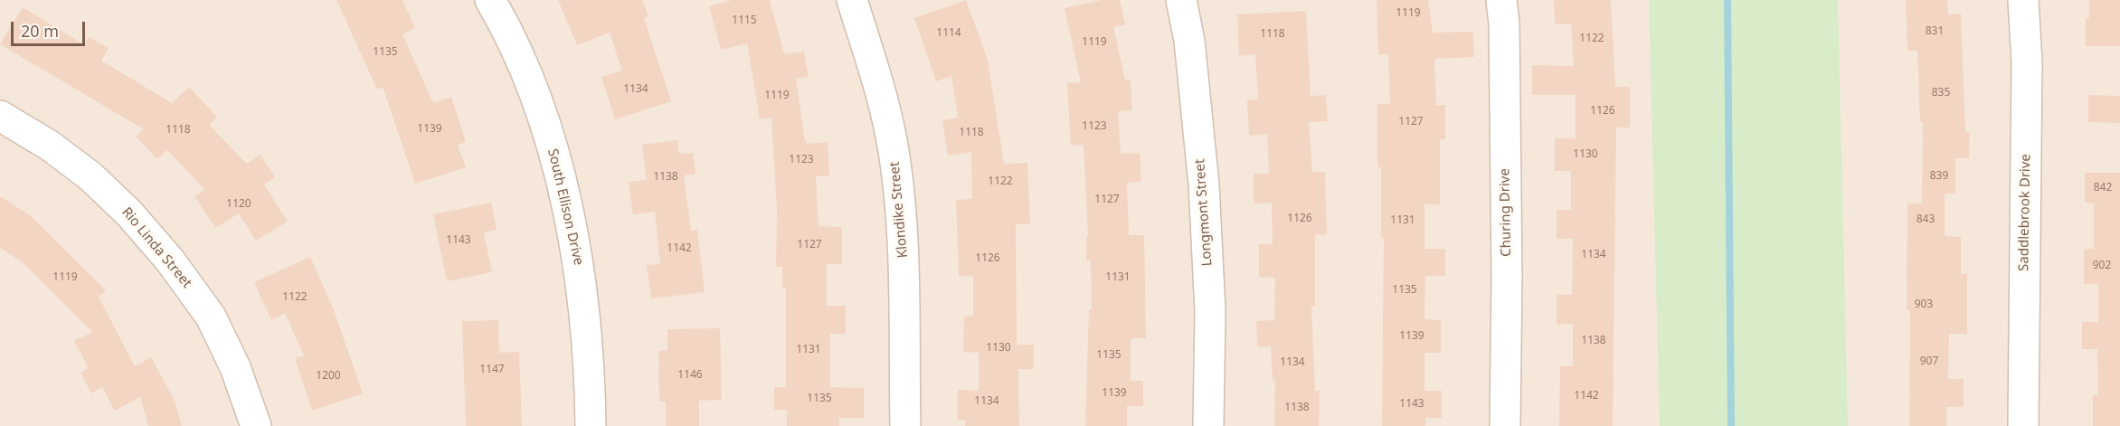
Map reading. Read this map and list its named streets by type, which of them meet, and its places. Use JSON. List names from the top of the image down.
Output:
{
  "streets": {
    "street": [
      "South Ellison Drive",
      "Klondike Street",
      "Longmont Street",
      "Churing Drive",
      "Saddlebrook Drive",
      "Rio Linda Street"
    ]
  },
  "house_numbers": [
    "1119",
    "1115",
    "831",
    "1114",
    "1118",
    "1122",
    "1119",
    "1135",
    "1134",
    "835",
    "1119",
    "1126",
    "1127",
    "1123",
    "1139",
    "1118",
    "1118",
    "1130",
    "1123",
    "839",
    "1138",
    "1122",
    "842",
    "1127",
    "1120",
    "1126",
    "843",
    "1131",
    "1143",
    "1127",
    "1142",
    "1134",
    "1126",
    "902",
    "1119",
    "1131",
    "1135",
    "1122",
    "903",
    "1139",
    "1138",
    "1130",
    "1131",
    "1135",
    "907",
    "1134",
    "1147",
    "1146",
    "1200",
    "1139",
    "1142",
    "1135",
    "1134",
    "1143",
    "1138"
  ],
  "scale_bar": "20 m"
}
